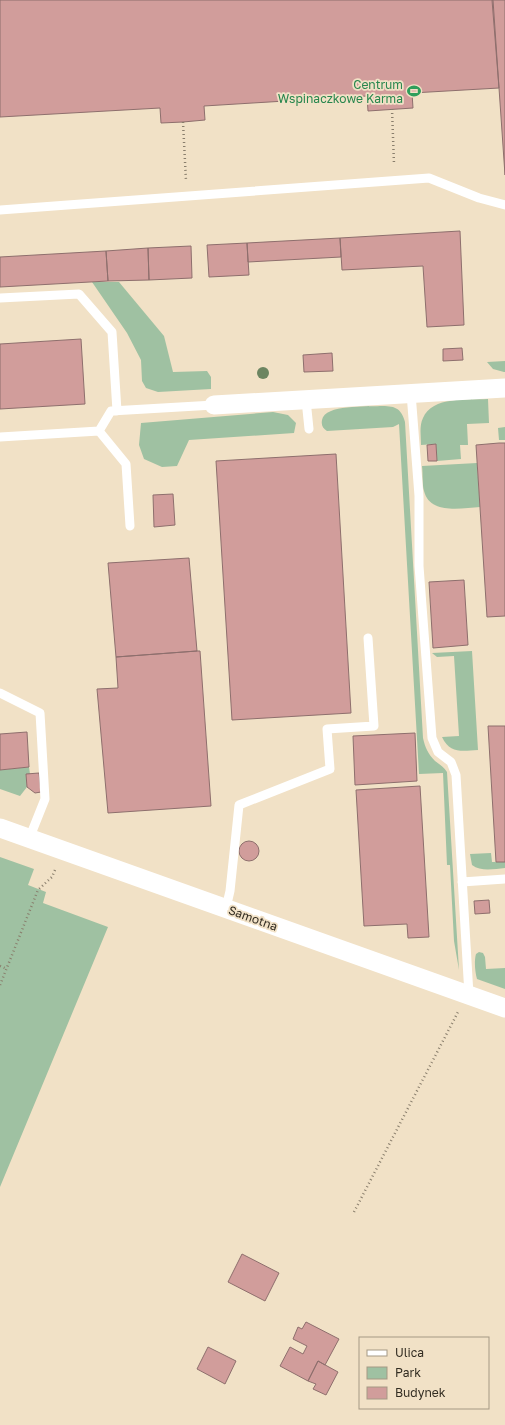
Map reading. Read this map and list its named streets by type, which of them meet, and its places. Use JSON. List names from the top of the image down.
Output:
{
  "streets": {
    "street": ["Samotna"]
  },
  "places": {
    "sports": ["Centrum Wspinaczkowe Karma"]
  },
  "legend": ["Ulica", "Park", "Budynek"]
}
